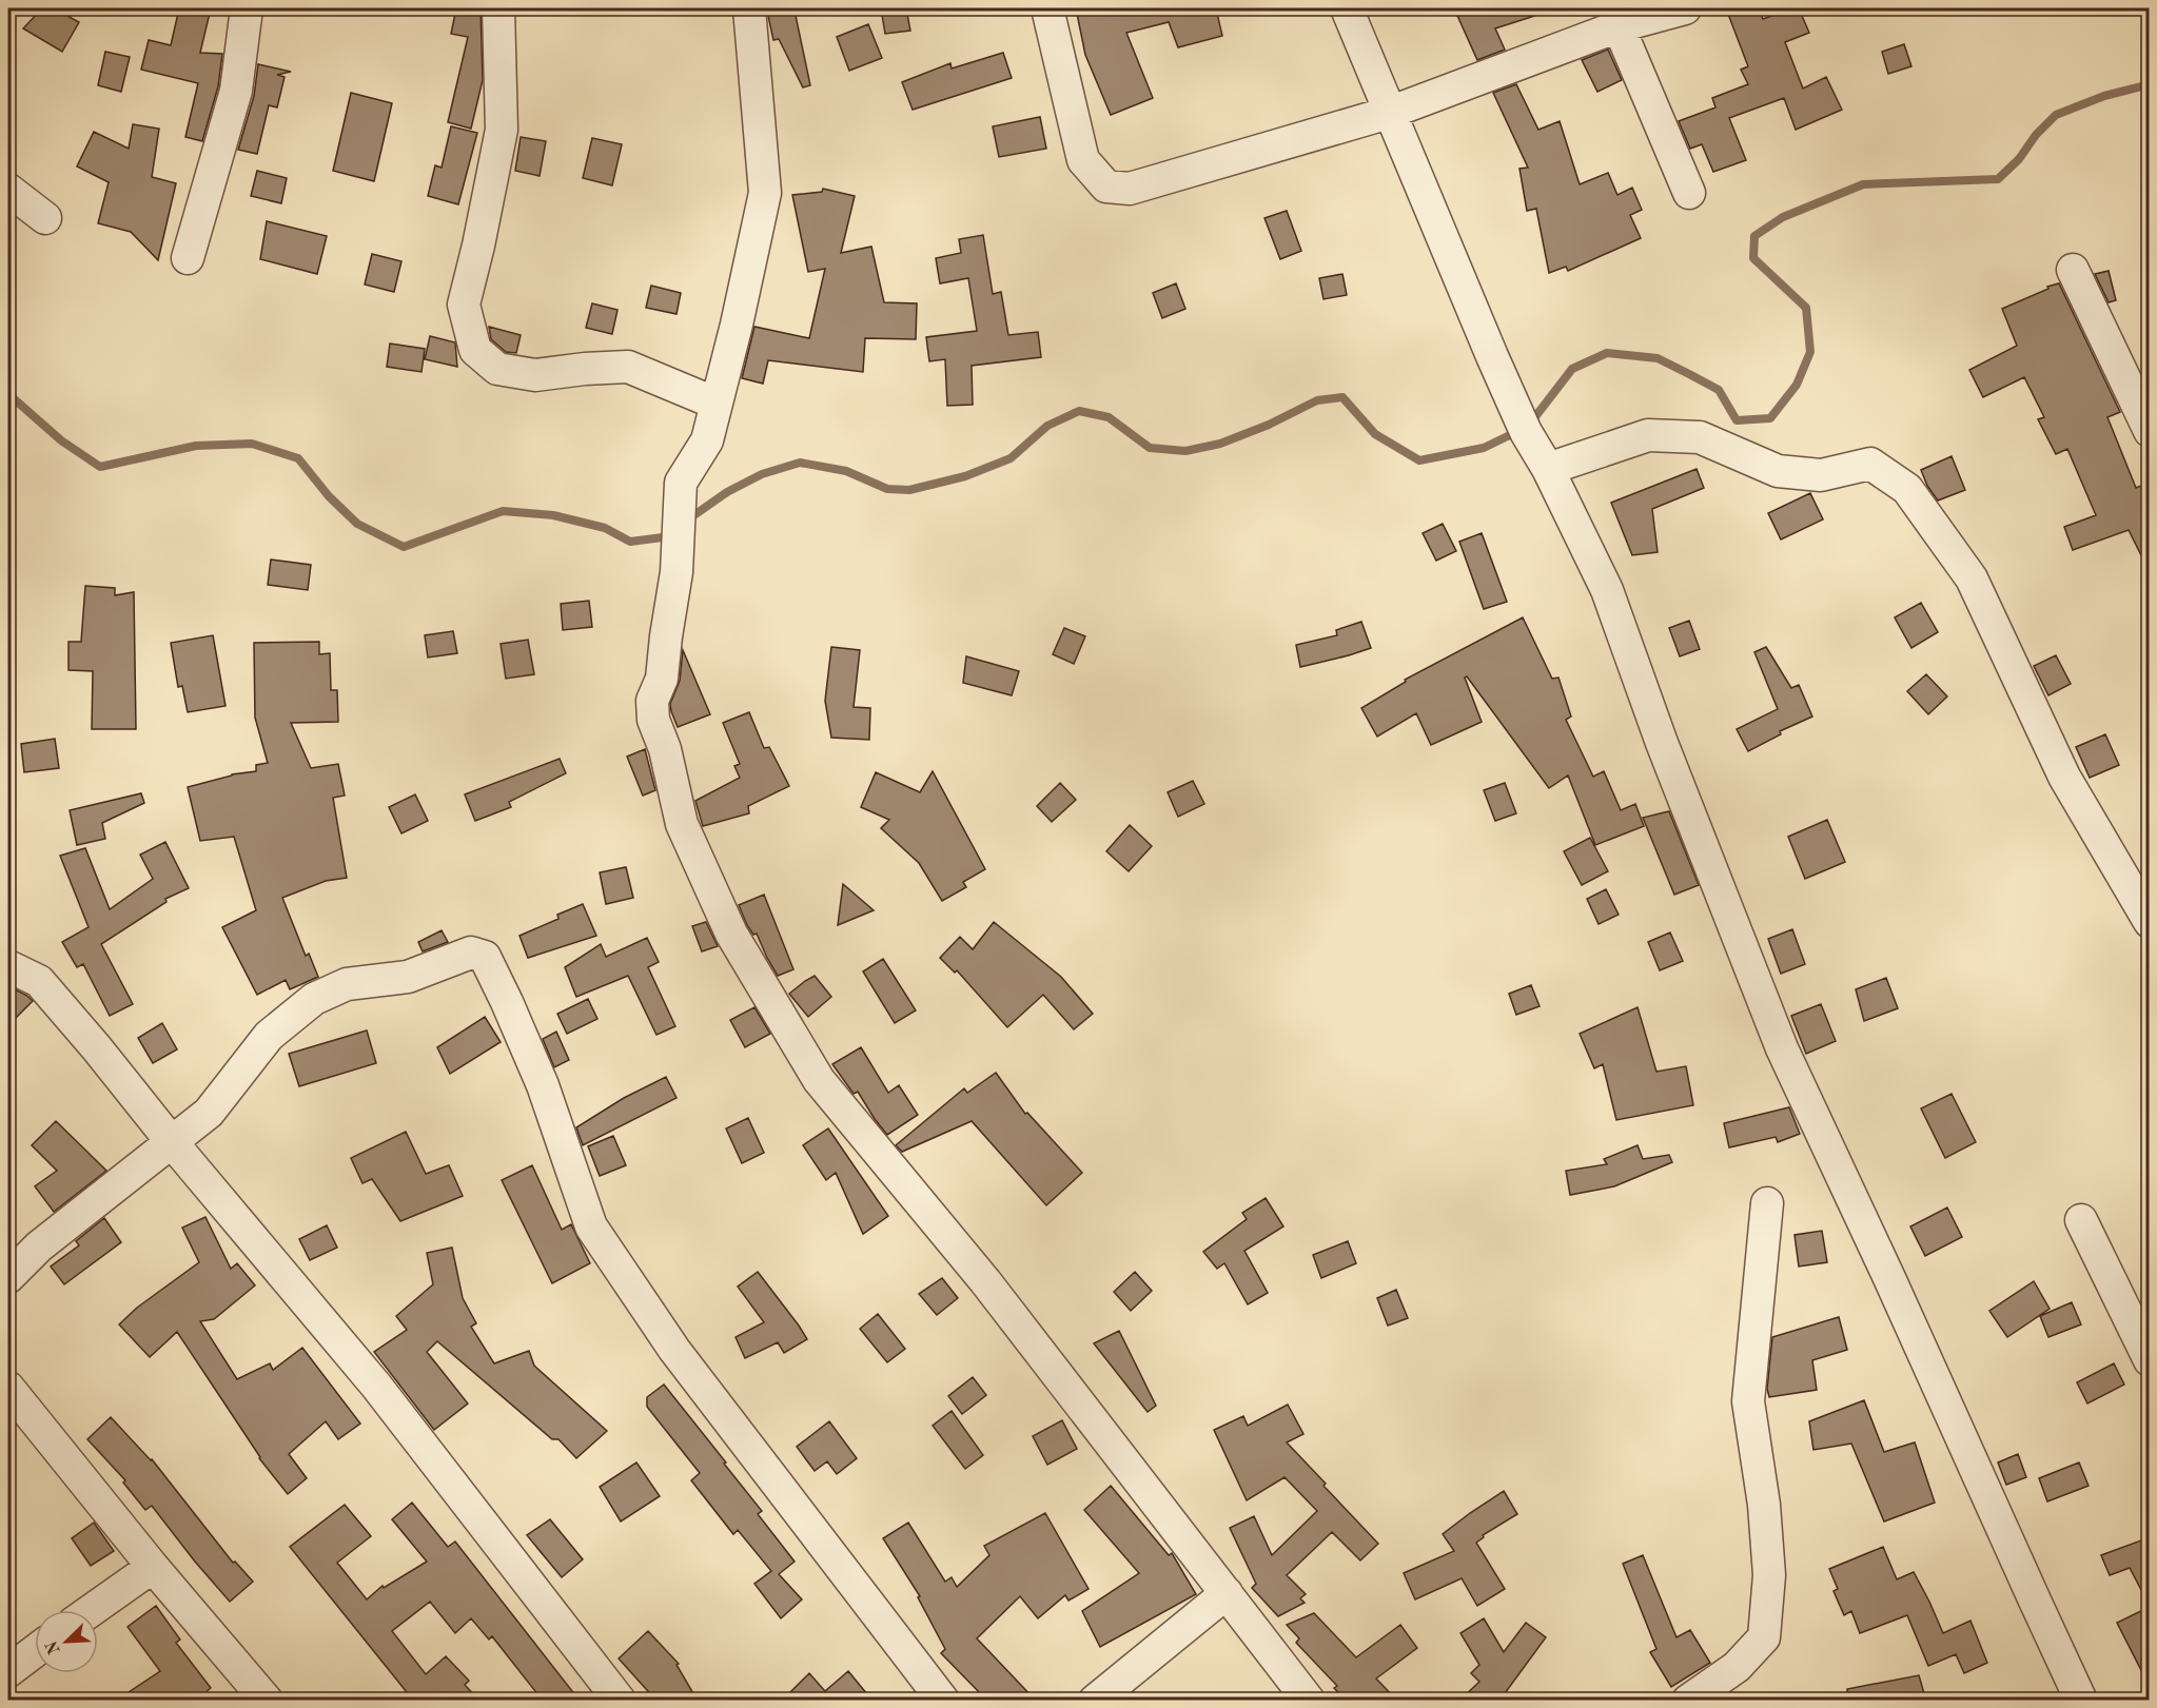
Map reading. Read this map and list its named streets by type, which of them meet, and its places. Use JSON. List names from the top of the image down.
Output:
{
  "north": "bottom left"
}
